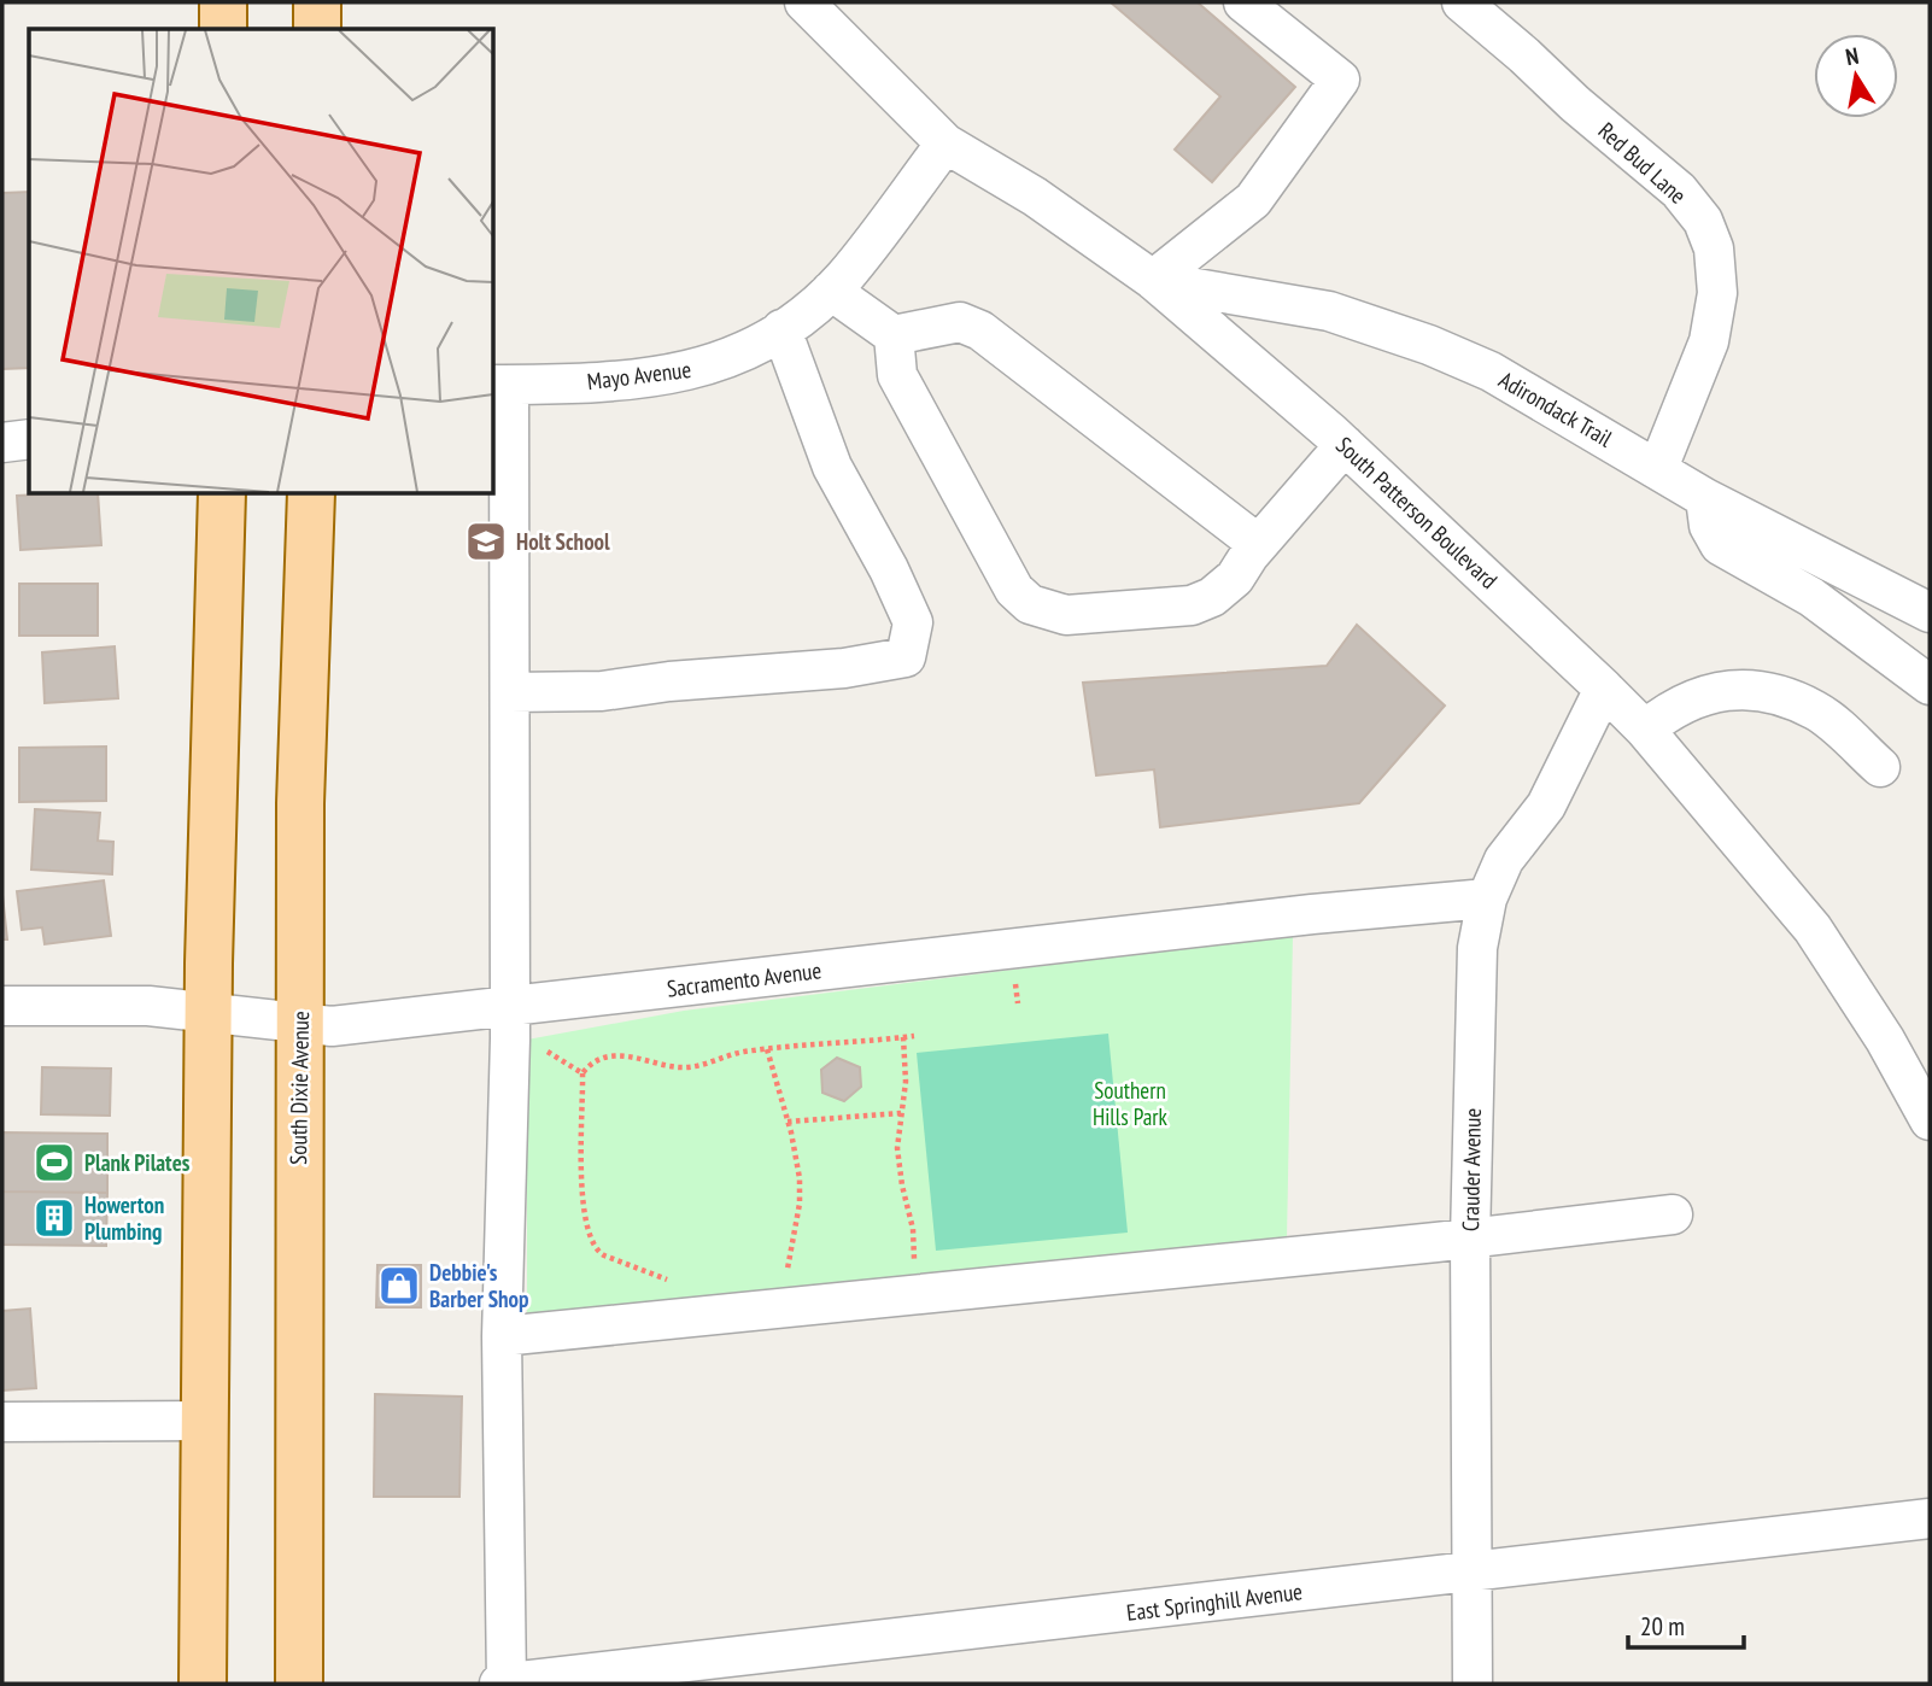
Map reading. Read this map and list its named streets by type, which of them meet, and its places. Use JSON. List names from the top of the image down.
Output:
{
  "streets": {
    "main road": ["South Dixie Avenue"],
    "street": [
      "Red Bud Lane",
      "Mayo Avenue",
      "Adirondack Trail",
      "South Patterson Boulevard",
      "Sacramento Avenue",
      "Crauder Avenue",
      "East Springhill Avenue"
    ]
  },
  "crossings": [
    ["Red Bud Lane", "Adirondack Trail"],
    ["Mayo Avenue", "South Patterson Boulevard"],
    ["Adirondack Trail", "South Patterson Boulevard"],
    ["South Patterson Boulevard", "Crauder Avenue"],
    ["Sacramento Avenue", "South Dixie Avenue"],
    ["Sacramento Avenue", "Crauder Avenue"],
    ["Crauder Avenue", "East Springhill Avenue"]
  ],
  "parks": ["Southern Hills Park"],
  "places": {
    "school or university": ["Holt School"],
    "sports": ["Plank Pilates"],
    "building": ["Howerton Plumbing"],
    "shop": ["Debbie's Barber Shop"]
  },
  "scale_bar": "20 m",
  "north": "top"
}
